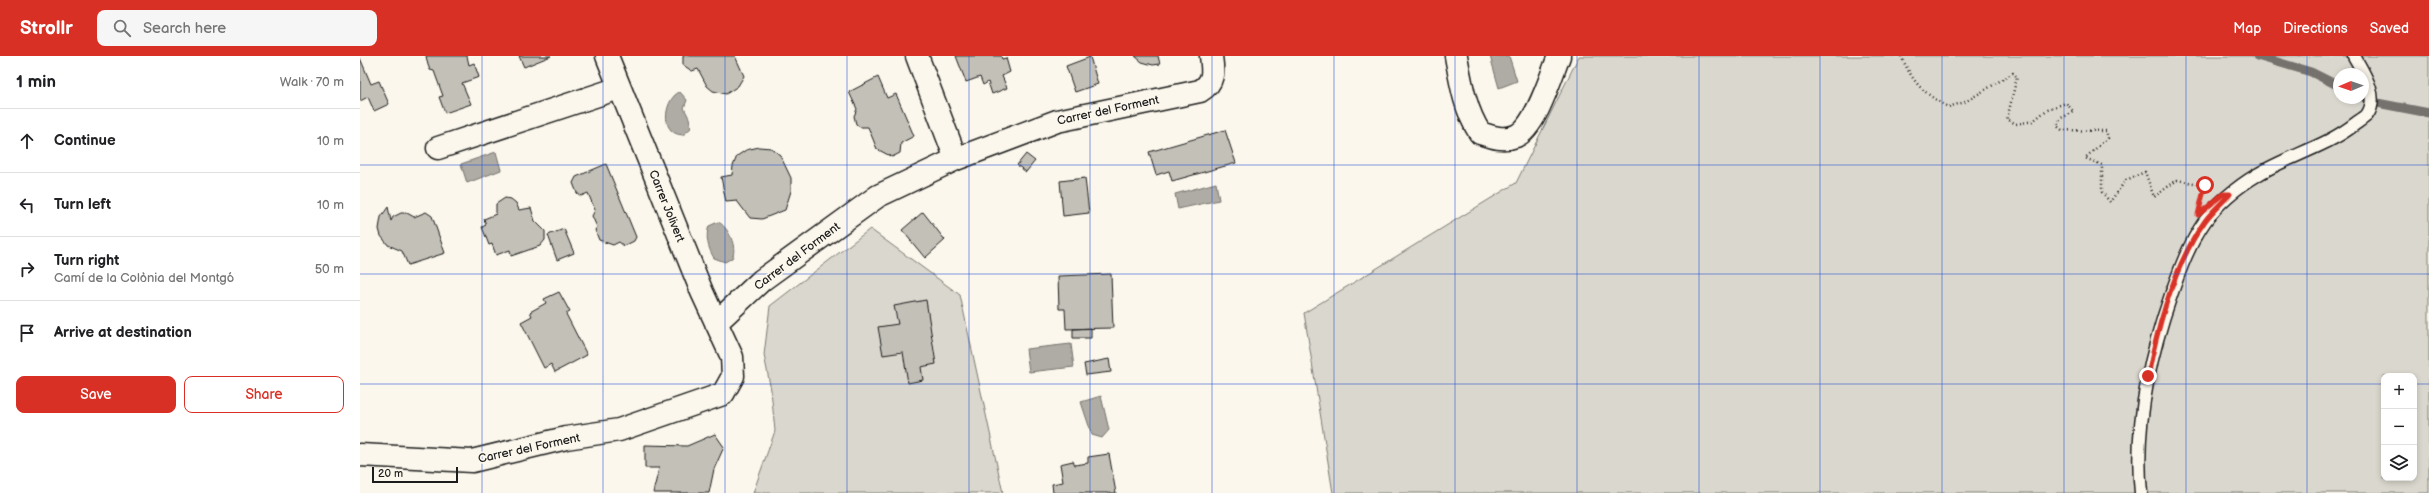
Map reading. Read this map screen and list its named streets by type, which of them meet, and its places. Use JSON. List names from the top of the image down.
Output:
{
  "streets": {
    "street": ["Carrer del Forment", "Carrer Jolivert"]
  },
  "crossings": [
    ["Carrer del Forment", "Carrer Jolivert"]
  ],
  "scale_bar": "20 m",
  "north": "left",
  "page": {
    "header": "Strollr",
    "search": "Search here",
    "nav": ["Map", "Directions", "Saved"],
    "heading": ["1 min", "Walk · 70 m"],
    "list": [
      ["Continue", "10 m"],
      ["Turn left", "10 m"],
      ["Turn right", "Camí de la Colònia del Montgó", "50 m"],
      "Arrive at destination"
    ],
    "buttons": ["Save", "Share"],
    "map_buttons": ["+", "−"],
    "scale": "20 m"
  }
}
